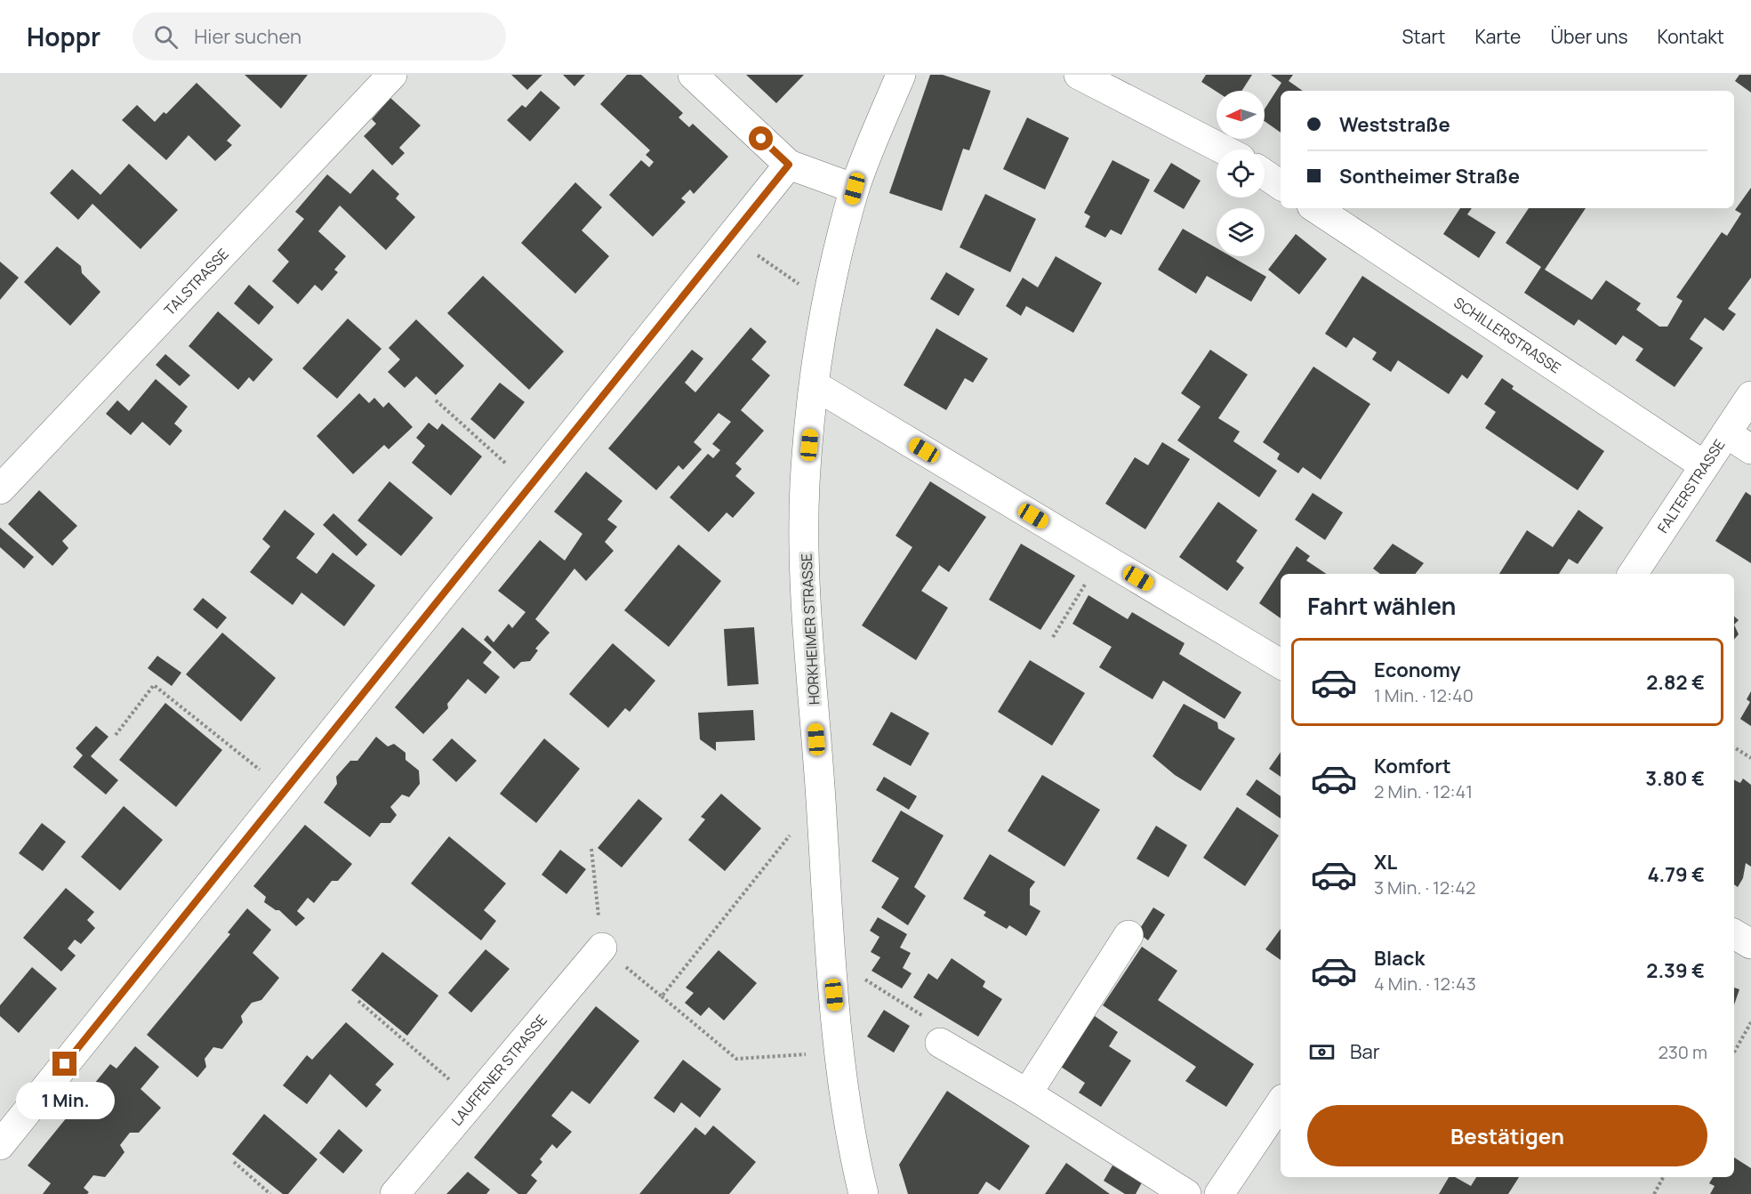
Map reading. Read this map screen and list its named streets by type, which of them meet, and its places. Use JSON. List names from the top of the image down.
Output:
{
  "streets": {
    "street": [
      "TALSTRASSE",
      "SCHILLERSTRASSE",
      "FALTERSTRASSE",
      "HORKHEIMER STRASSE",
      "LAUFFENER STRASSE"
    ]
  },
  "crossings": [
    ["SCHILLERSTRASSE", "FALTERSTRASSE"]
  ],
  "north": "left",
  "page": {
    "header": "Hoppr",
    "search": "Hier suchen",
    "nav": [
      "Start",
      "Karte",
      "Über uns",
      "Kontakt"
    ],
    "banner": ["Weststraße", "Sontheimer Straße"],
    "heading": "Fahrt wählen",
    "list": [
      {
        "name": "Economy",
        "note": "1 Min. · 12:40",
        "value": "2.82 €"
      },
      {
        "name": "Komfort",
        "note": "2 Min. · 12:41",
        "value": "3.80 €"
      },
      {
        "name": "XL",
        "note": "3 Min. · 12:42",
        "value": "4.79 €"
      },
      {
        "name": "Black",
        "note": "4 Min. · 12:43",
        "value": "2.39 €"
      }
    ],
    "pay": ["Bar", "230 m"],
    "bubble": "1 Min.",
    "buttons": "Bestätigen"
  }
}
